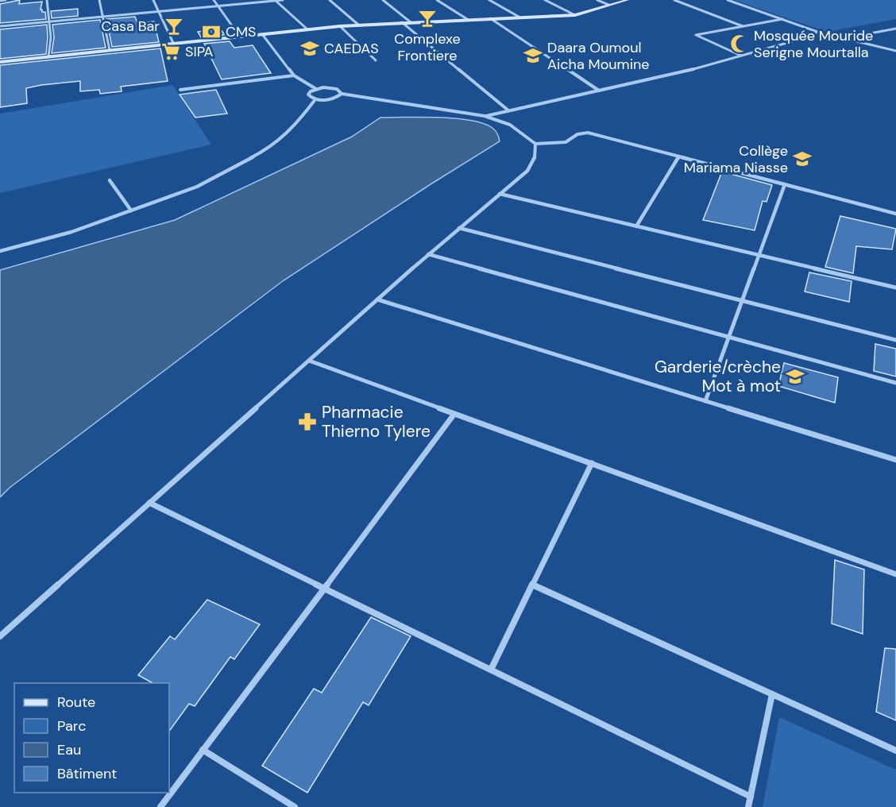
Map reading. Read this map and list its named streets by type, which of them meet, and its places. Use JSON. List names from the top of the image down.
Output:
{
  "places": {
    "bar": ["Complexe Frontiere", "Casa Bar"],
    "bank": ["CMS"],
    "mosque": ["Mosquée Mouride Serigne Mourtalla"],
    "school or university": [
      "CAEDAS",
      "Daara Oumoul Aicha Moumine",
      "Collège Mariama Niasse",
      "Garderie/crèche Mot à mot"
    ],
    "supermarket": ["SIPA"],
    "pharmacy": ["Pharmacie Thierno Tylere"]
  },
  "legend": [
    "Route",
    "Parc",
    "Eau",
    "Bâtiment"
  ]
}
